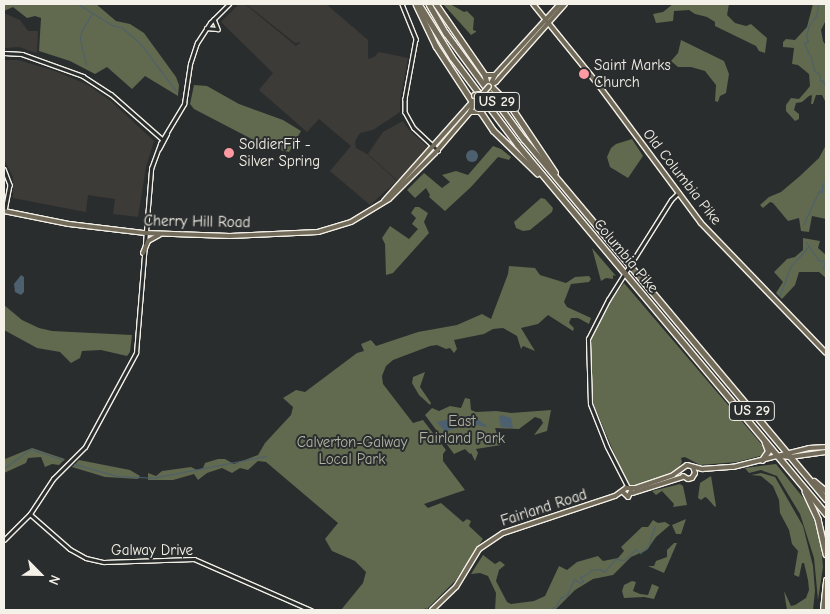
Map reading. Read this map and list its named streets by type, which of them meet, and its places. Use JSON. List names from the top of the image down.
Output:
{
  "streets": {
    "highway": ["US 29", "Columbia Pike"],
    "main road": ["Old Columbia Pike", "Cherry Hill Road", "Fairland Road"],
    "street": ["Galway Drive"]
  },
  "parks": ["East Fairland Park", "Calverton-Galway Local Park"],
  "places": ["Saint Marks Church", "SoldierFit - Silver Spring"],
  "north": "bottom right"
}
